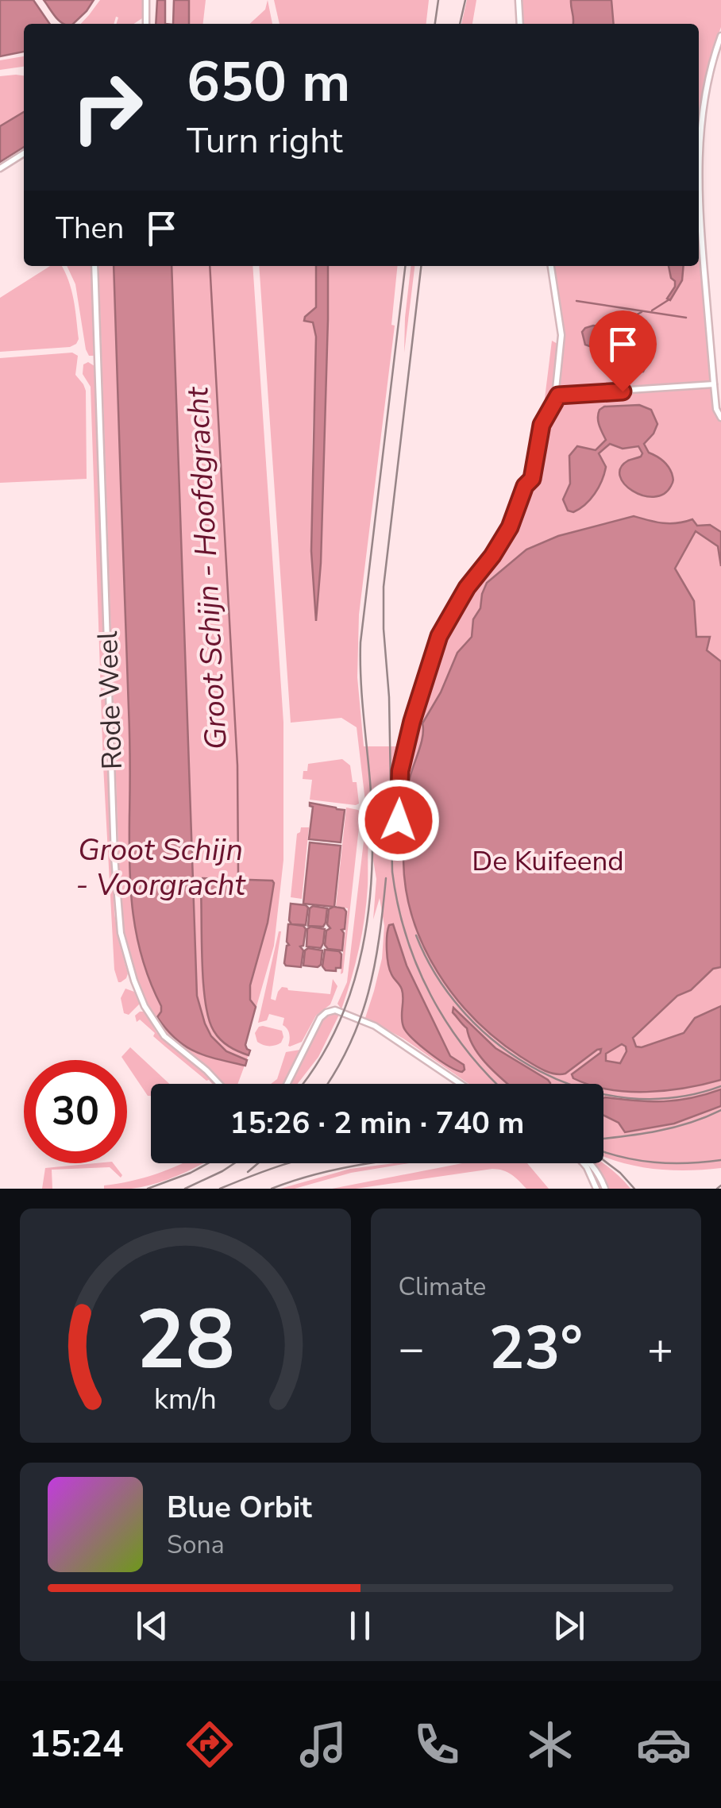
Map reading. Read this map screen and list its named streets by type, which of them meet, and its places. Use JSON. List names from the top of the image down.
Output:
{
  "streets": {
    "street": ["Rode Weel"]
  },
  "water": ["Groot Schijn - Hoofdgracht", "Groot Schijn - Voorgracht"],
  "parks": ["De Kuifeend"],
  "page": {
    "turn": ["650 m", "Turn right"],
    "then": "Then",
    "limit": "30",
    "trip": "15:26 · 2 min · 740 m",
    "tile": "Climate",
    "heat": ["−", "23°", "+"],
    "song": ["Blue Orbit", "Sona"],
    "tabs": "15:24",
    "gauge": ["28", "km/h"]
  }
}
